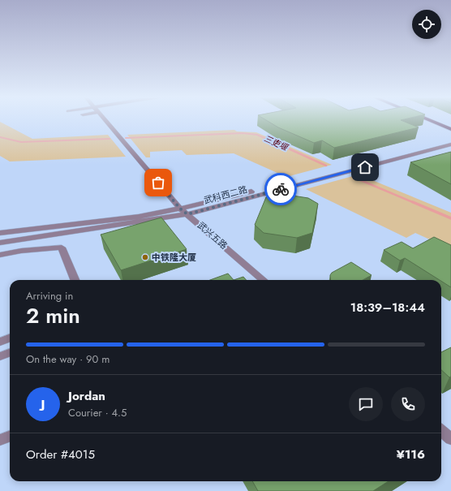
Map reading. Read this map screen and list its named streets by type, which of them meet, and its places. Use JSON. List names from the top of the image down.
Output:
{
  "streets": {
    "street": ["武科西二路", "武兴五路"]
  },
  "crossings": [
    ["武科西二路", "武兴五路"]
  ],
  "water": ["三吏堰"],
  "places": ["中铁隆大厦"],
  "page": {
    "heading": ["2 min", "Arriving in", "18:39–18:44"],
    "panel": [
      "Jordan",
      "Courier · 4.5",
      "Order #4015",
      "¥116"
    ],
    "bar": "On the way · 90 m",
    "round": "J"
  }
}
